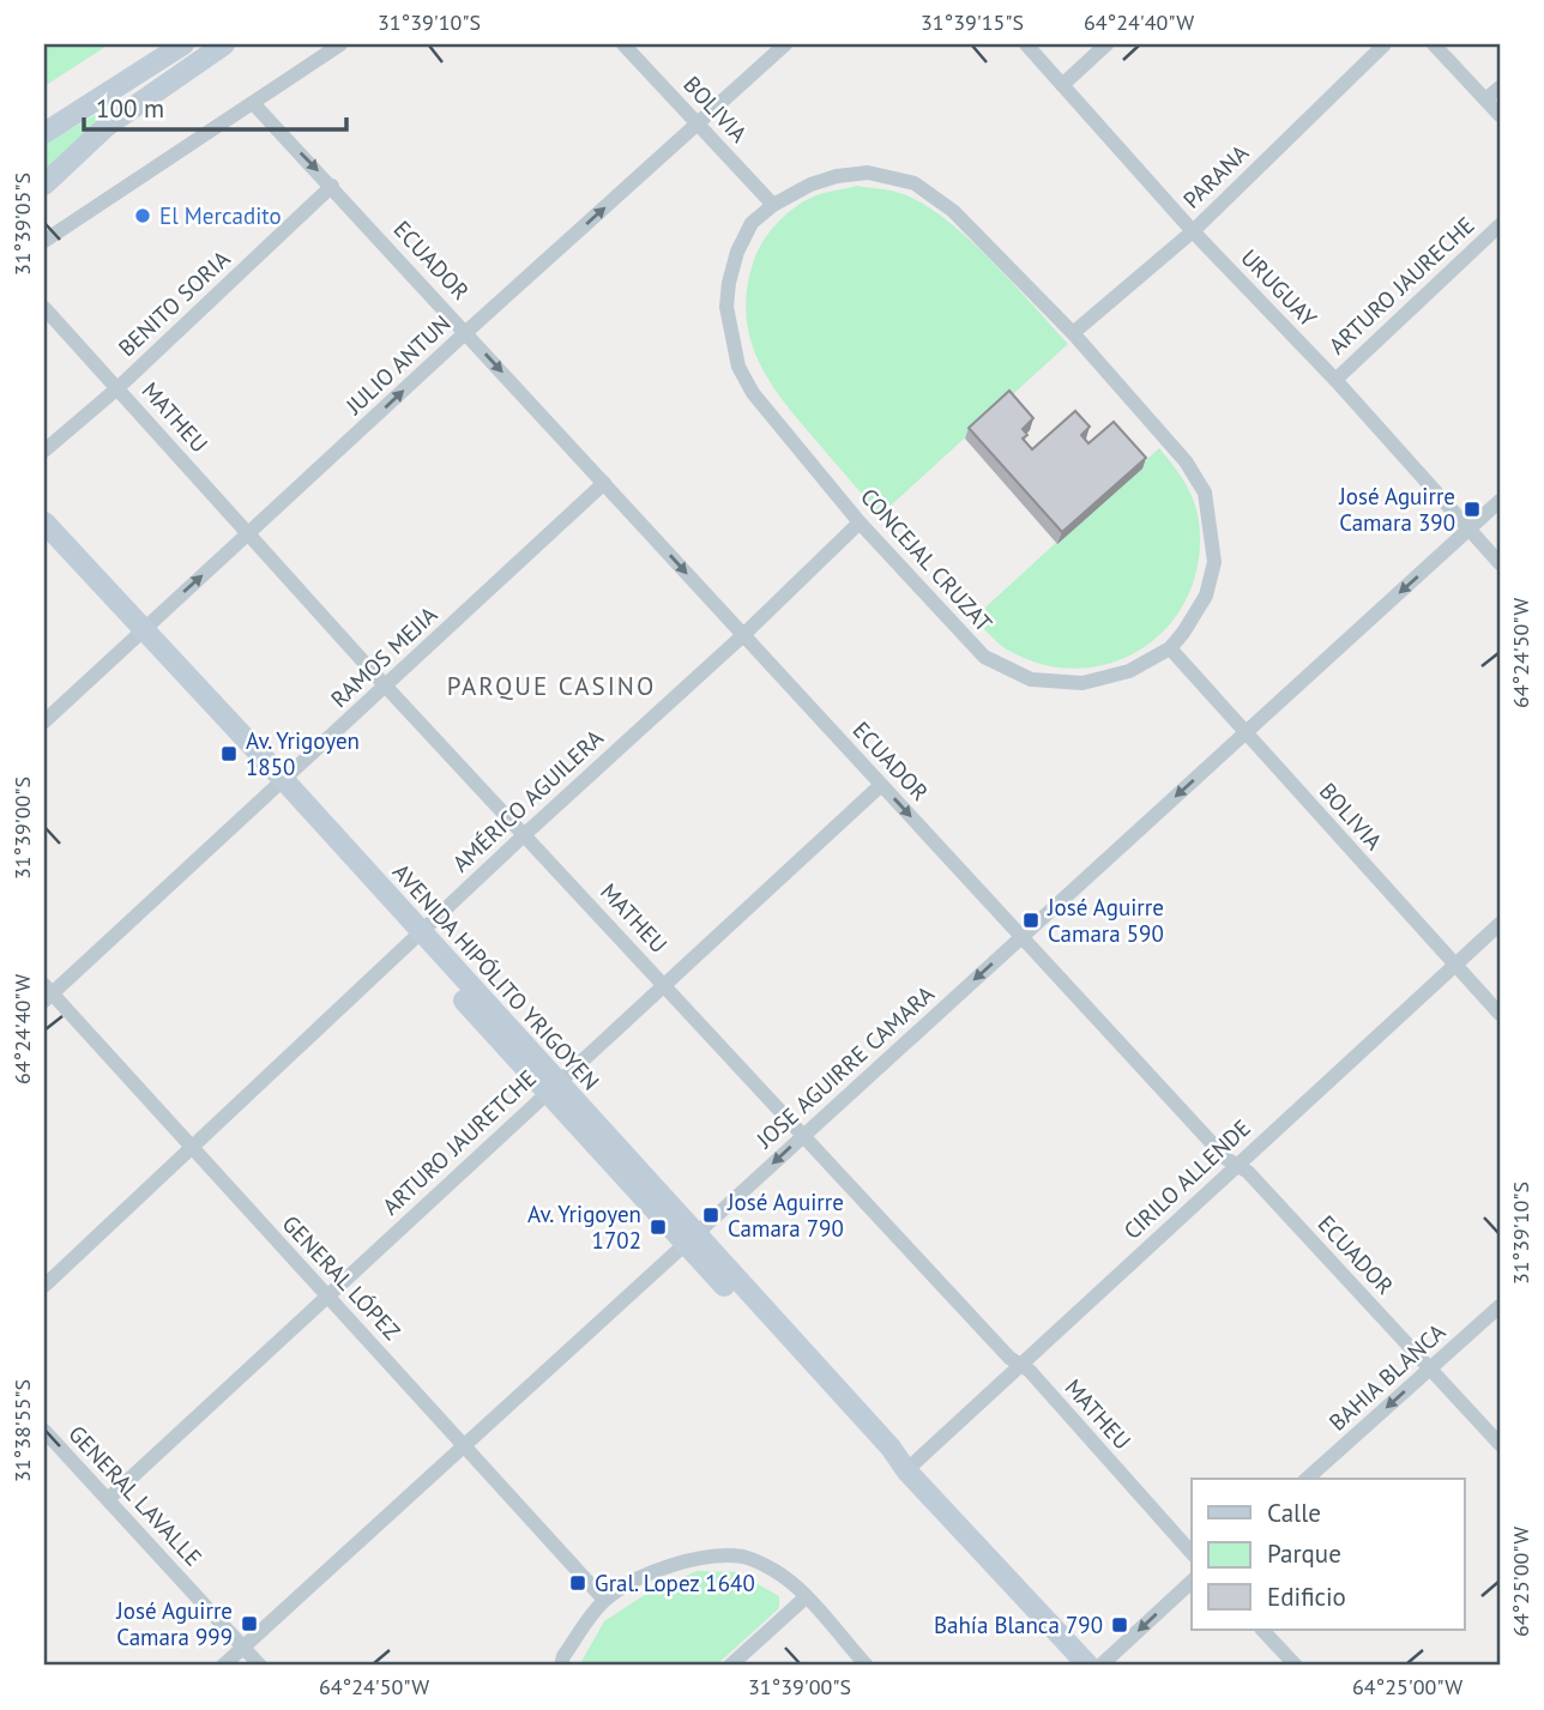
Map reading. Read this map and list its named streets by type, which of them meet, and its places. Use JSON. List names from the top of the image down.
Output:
{
  "streets": {
    "main road": ["AVENIDA HIPÓLITO YRIGOYEN"],
    "street": [
      "BOLIVIA",
      "PARANA",
      "ECUADOR",
      "ARTURO JAURECHE",
      "URUGUAY",
      "BENITO SORIA",
      "JULIO ANTUN",
      "MATHEU",
      "CONCEJAL CRUZAT",
      "RAMOS MEJIA",
      "AMÉRICO AGUILERA",
      "JOSE AGUIRRE CAMARA",
      "ARTURO JAURETCHE",
      "CIRILO ALLENDE",
      "GENERAL LÓPEZ",
      "BAHIA BLANCA",
      "GENERAL LAVALLE"
    ]
  },
  "crossings": [
    ["BOLIVIA", "JULIO ANTUN"],
    ["BOLIVIA", "CONCEJAL CRUZAT"],
    ["BOLIVIA", "JOSE AGUIRRE CAMARA"],
    ["BOLIVIA", "CIRILO ALLENDE"],
    ["PARANA", "URUGUAY"],
    ["PARANA", "CONCEJAL CRUZAT"],
    ["ECUADOR", "BENITO SORIA"],
    ["ECUADOR", "JULIO ANTUN"],
    ["ECUADOR", "RAMOS MEJIA"],
    ["ECUADOR", "AMÉRICO AGUILERA"],
    ["ECUADOR", "JOSE AGUIRRE CAMARA"],
    ["ECUADOR", "ARTURO JAURETCHE"],
    ["ECUADOR", "CIRILO ALLENDE"],
    ["ECUADOR", "BAHIA BLANCA"],
    ["ARTURO JAURECHE", "URUGUAY"],
    ["URUGUAY", "JOSE AGUIRRE CAMARA"],
    ["BENITO SORIA", "MATHEU"],
    ["JULIO ANTUN", "MATHEU"],
    ["JULIO ANTUN", "AVENIDA HIPÓLITO YRIGOYEN"],
    ["MATHEU", "RAMOS MEJIA"],
    ["MATHEU", "AMÉRICO AGUILERA"],
    ["MATHEU", "JOSE AGUIRRE CAMARA"],
    ["MATHEU", "ARTURO JAURETCHE"],
    ["MATHEU", "CIRILO ALLENDE"],
    ["CONCEJAL CRUZAT", "AMÉRICO AGUILERA"],
    ["RAMOS MEJIA", "AVENIDA HIPÓLITO YRIGOYEN"],
    ["RAMOS MEJIA", "GENERAL LÓPEZ"],
    ["AMÉRICO AGUILERA", "AVENIDA HIPÓLITO YRIGOYEN"],
    ["AMÉRICO AGUILERA", "GENERAL LÓPEZ"],
    ["AVENIDA HIPÓLITO YRIGOYEN", "JOSE AGUIRRE CAMARA"],
    ["AVENIDA HIPÓLITO YRIGOYEN", "ARTURO JAURETCHE"],
    ["AVENIDA HIPÓLITO YRIGOYEN", "CIRILO ALLENDE"],
    ["JOSE AGUIRRE CAMARA", "GENERAL LÓPEZ"],
    ["JOSE AGUIRRE CAMARA", "GENERAL LAVALLE"],
    ["ARTURO JAURETCHE", "GENERAL LÓPEZ"],
    ["ARTURO JAURETCHE", "GENERAL LAVALLE"]
  ],
  "one_way": [
    "ECUADOR",
    "JULIO ANTUN",
    "JOSE AGUIRRE CAMARA",
    "BAHIA BLANCA"
  ],
  "districts": ["PARQUE CASINO"],
  "places": {
    "other": ["El Mercadito"],
    "transit": [
      "José Aguirre Camara 390",
      "Av. Yrigoyen 1850",
      "José Aguirre Camara 590",
      "José Aguirre Camara 790",
      "Av. Yrigoyen 1702",
      "Gral. Lopez 1640",
      "José Aguirre Camara 999",
      "Bahía Blanca 790"
    ]
  },
  "legend": ["Calle", "Parque", "Edificio"],
  "scale_bar": "100 m",
  "coordinates": [
    "31°39'10\"S",
    "31°39'15\"S",
    "64°24'40\"W",
    "31°39'05\"S",
    "64°24'50\"W",
    "31°39'00\"S",
    "31°38'55\"S",
    "64°25'00\"W"
  ]
}
